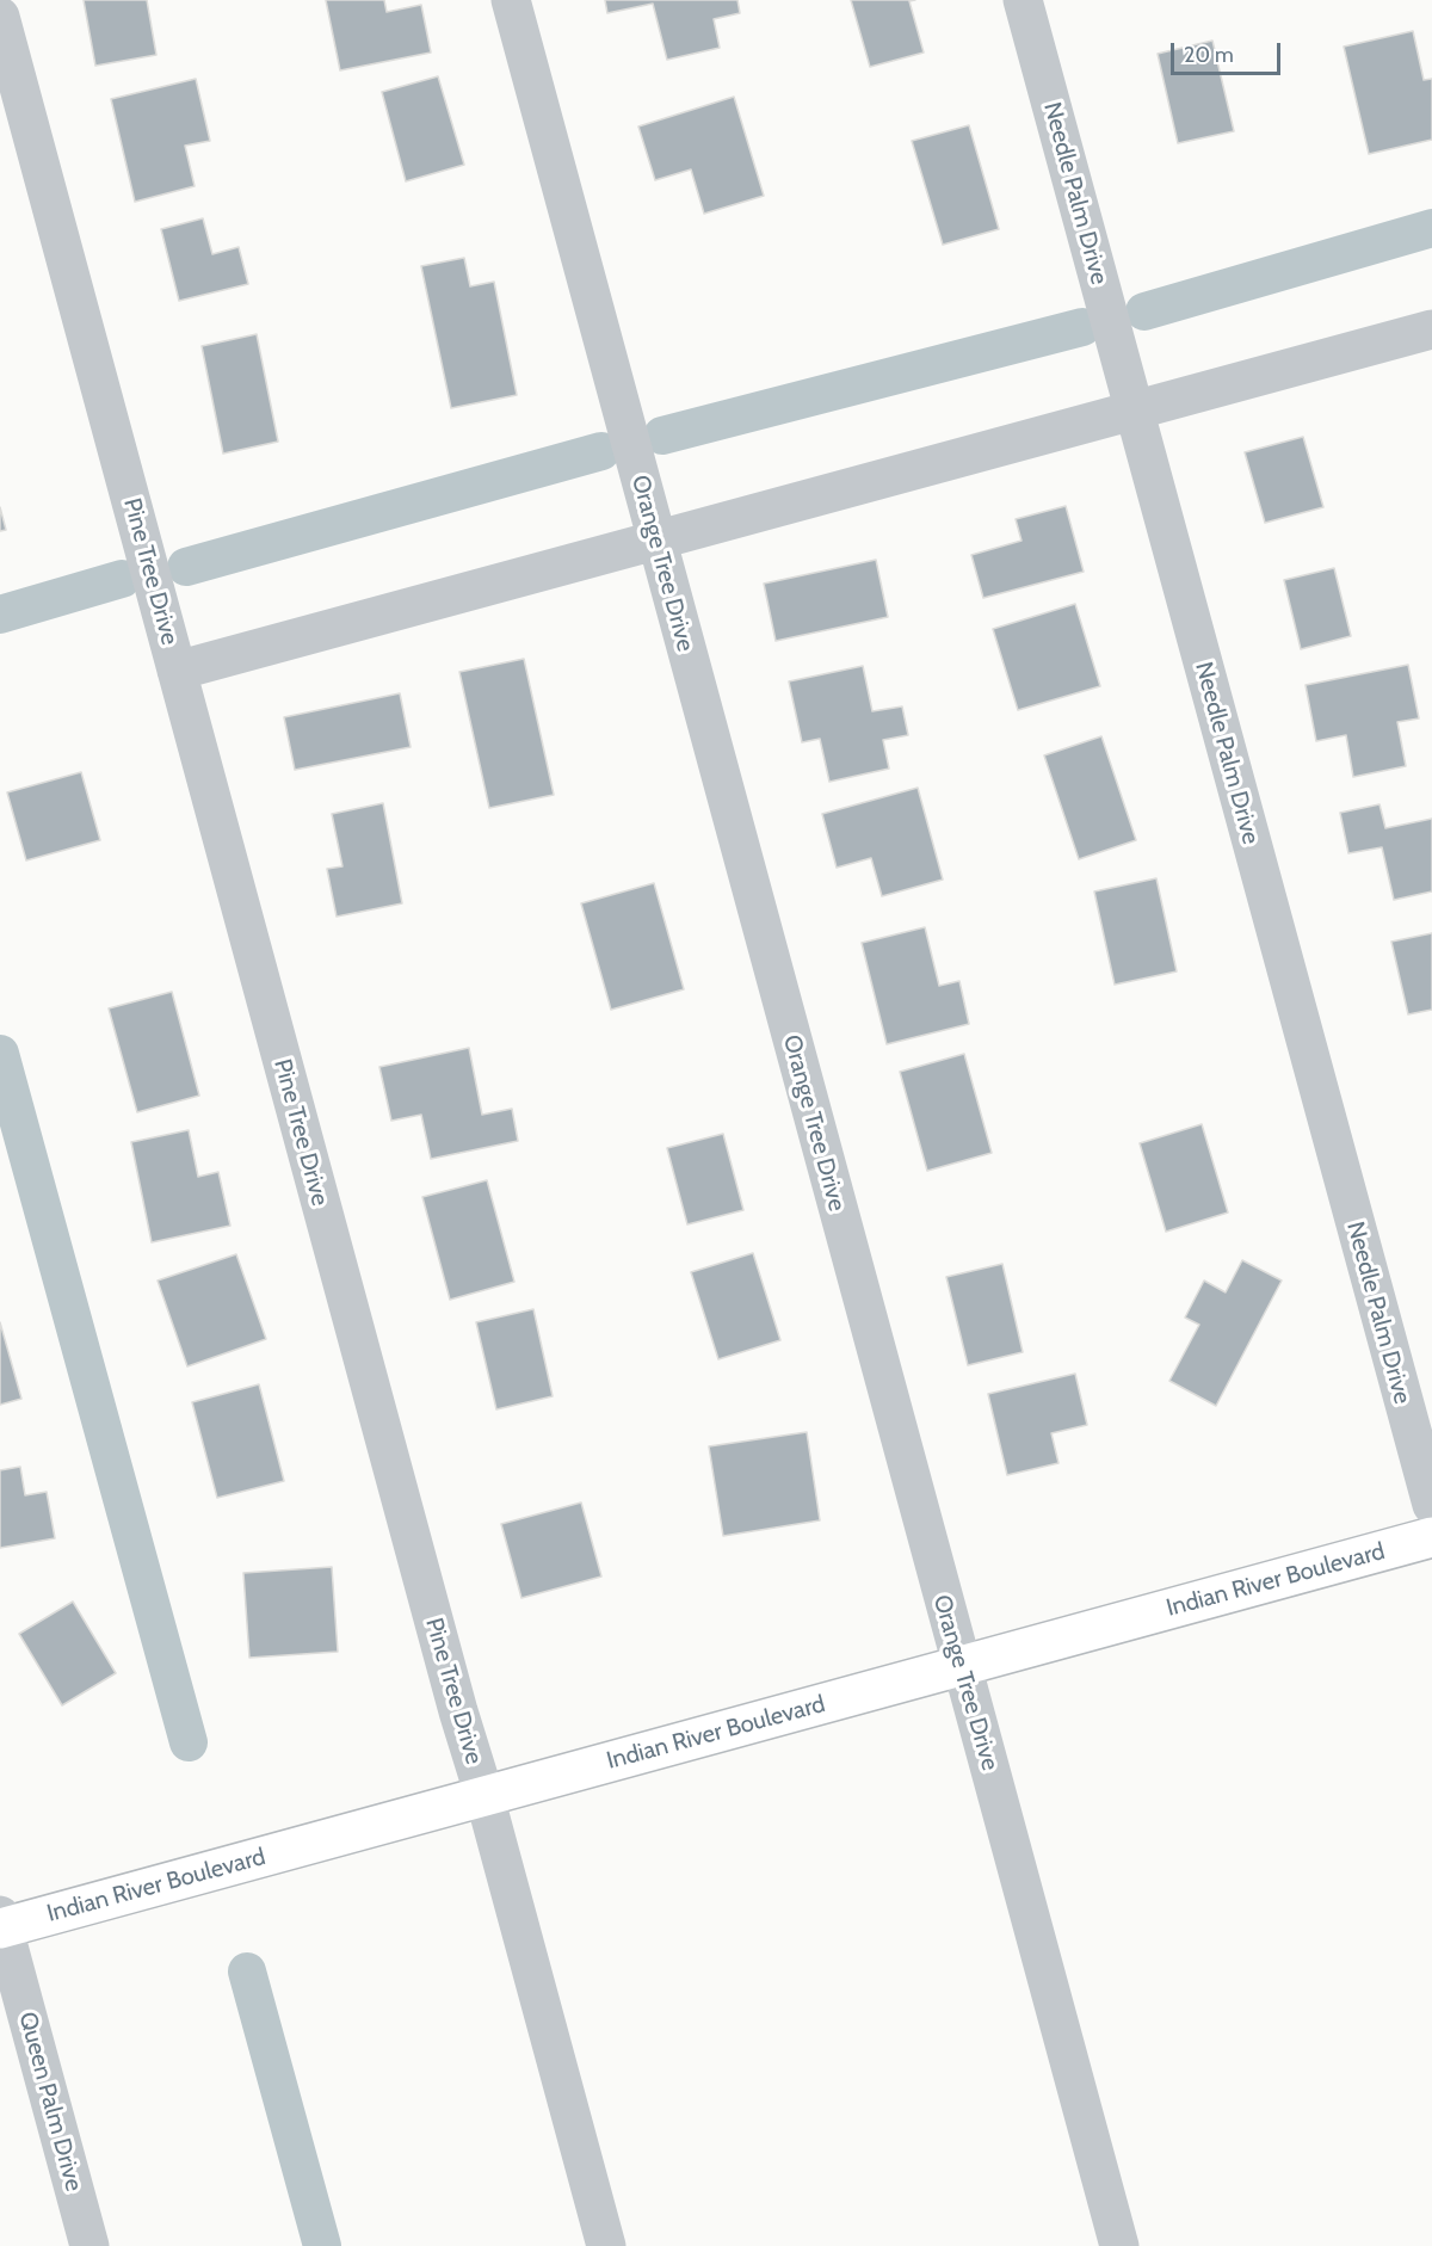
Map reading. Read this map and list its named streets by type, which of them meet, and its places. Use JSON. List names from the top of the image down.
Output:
{
  "streets": {
    "main road": ["Indian River Boulevard"],
    "street": [
      "Needle Palm Drive",
      "Orange Tree Drive",
      "Pine Tree Drive",
      "Queen Palm Drive"
    ]
  },
  "crossings": [
    ["Orange Tree Drive", "Indian River Boulevard"],
    ["Pine Tree Drive", "Indian River Boulevard"],
    ["Indian River Boulevard", "Queen Palm Drive"]
  ],
  "scale_bar": "20 m"
}
